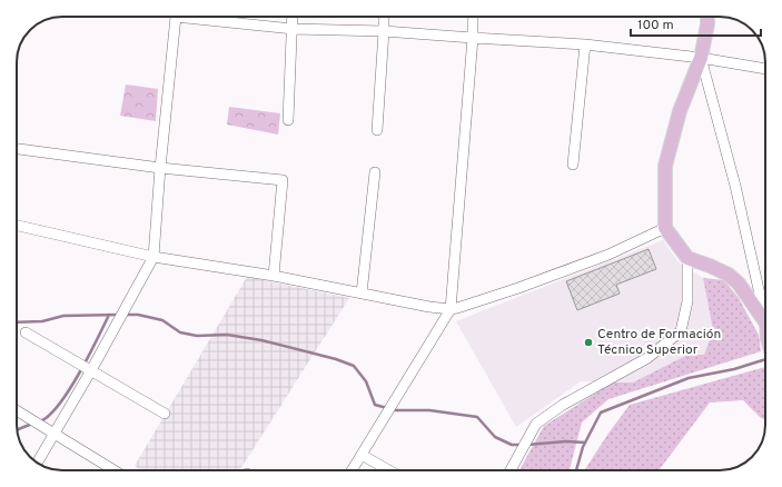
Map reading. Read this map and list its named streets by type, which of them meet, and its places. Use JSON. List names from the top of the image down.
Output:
{
  "places": ["Centro de Formación Técnico Superior"],
  "scale_bar": "100 m"
}
